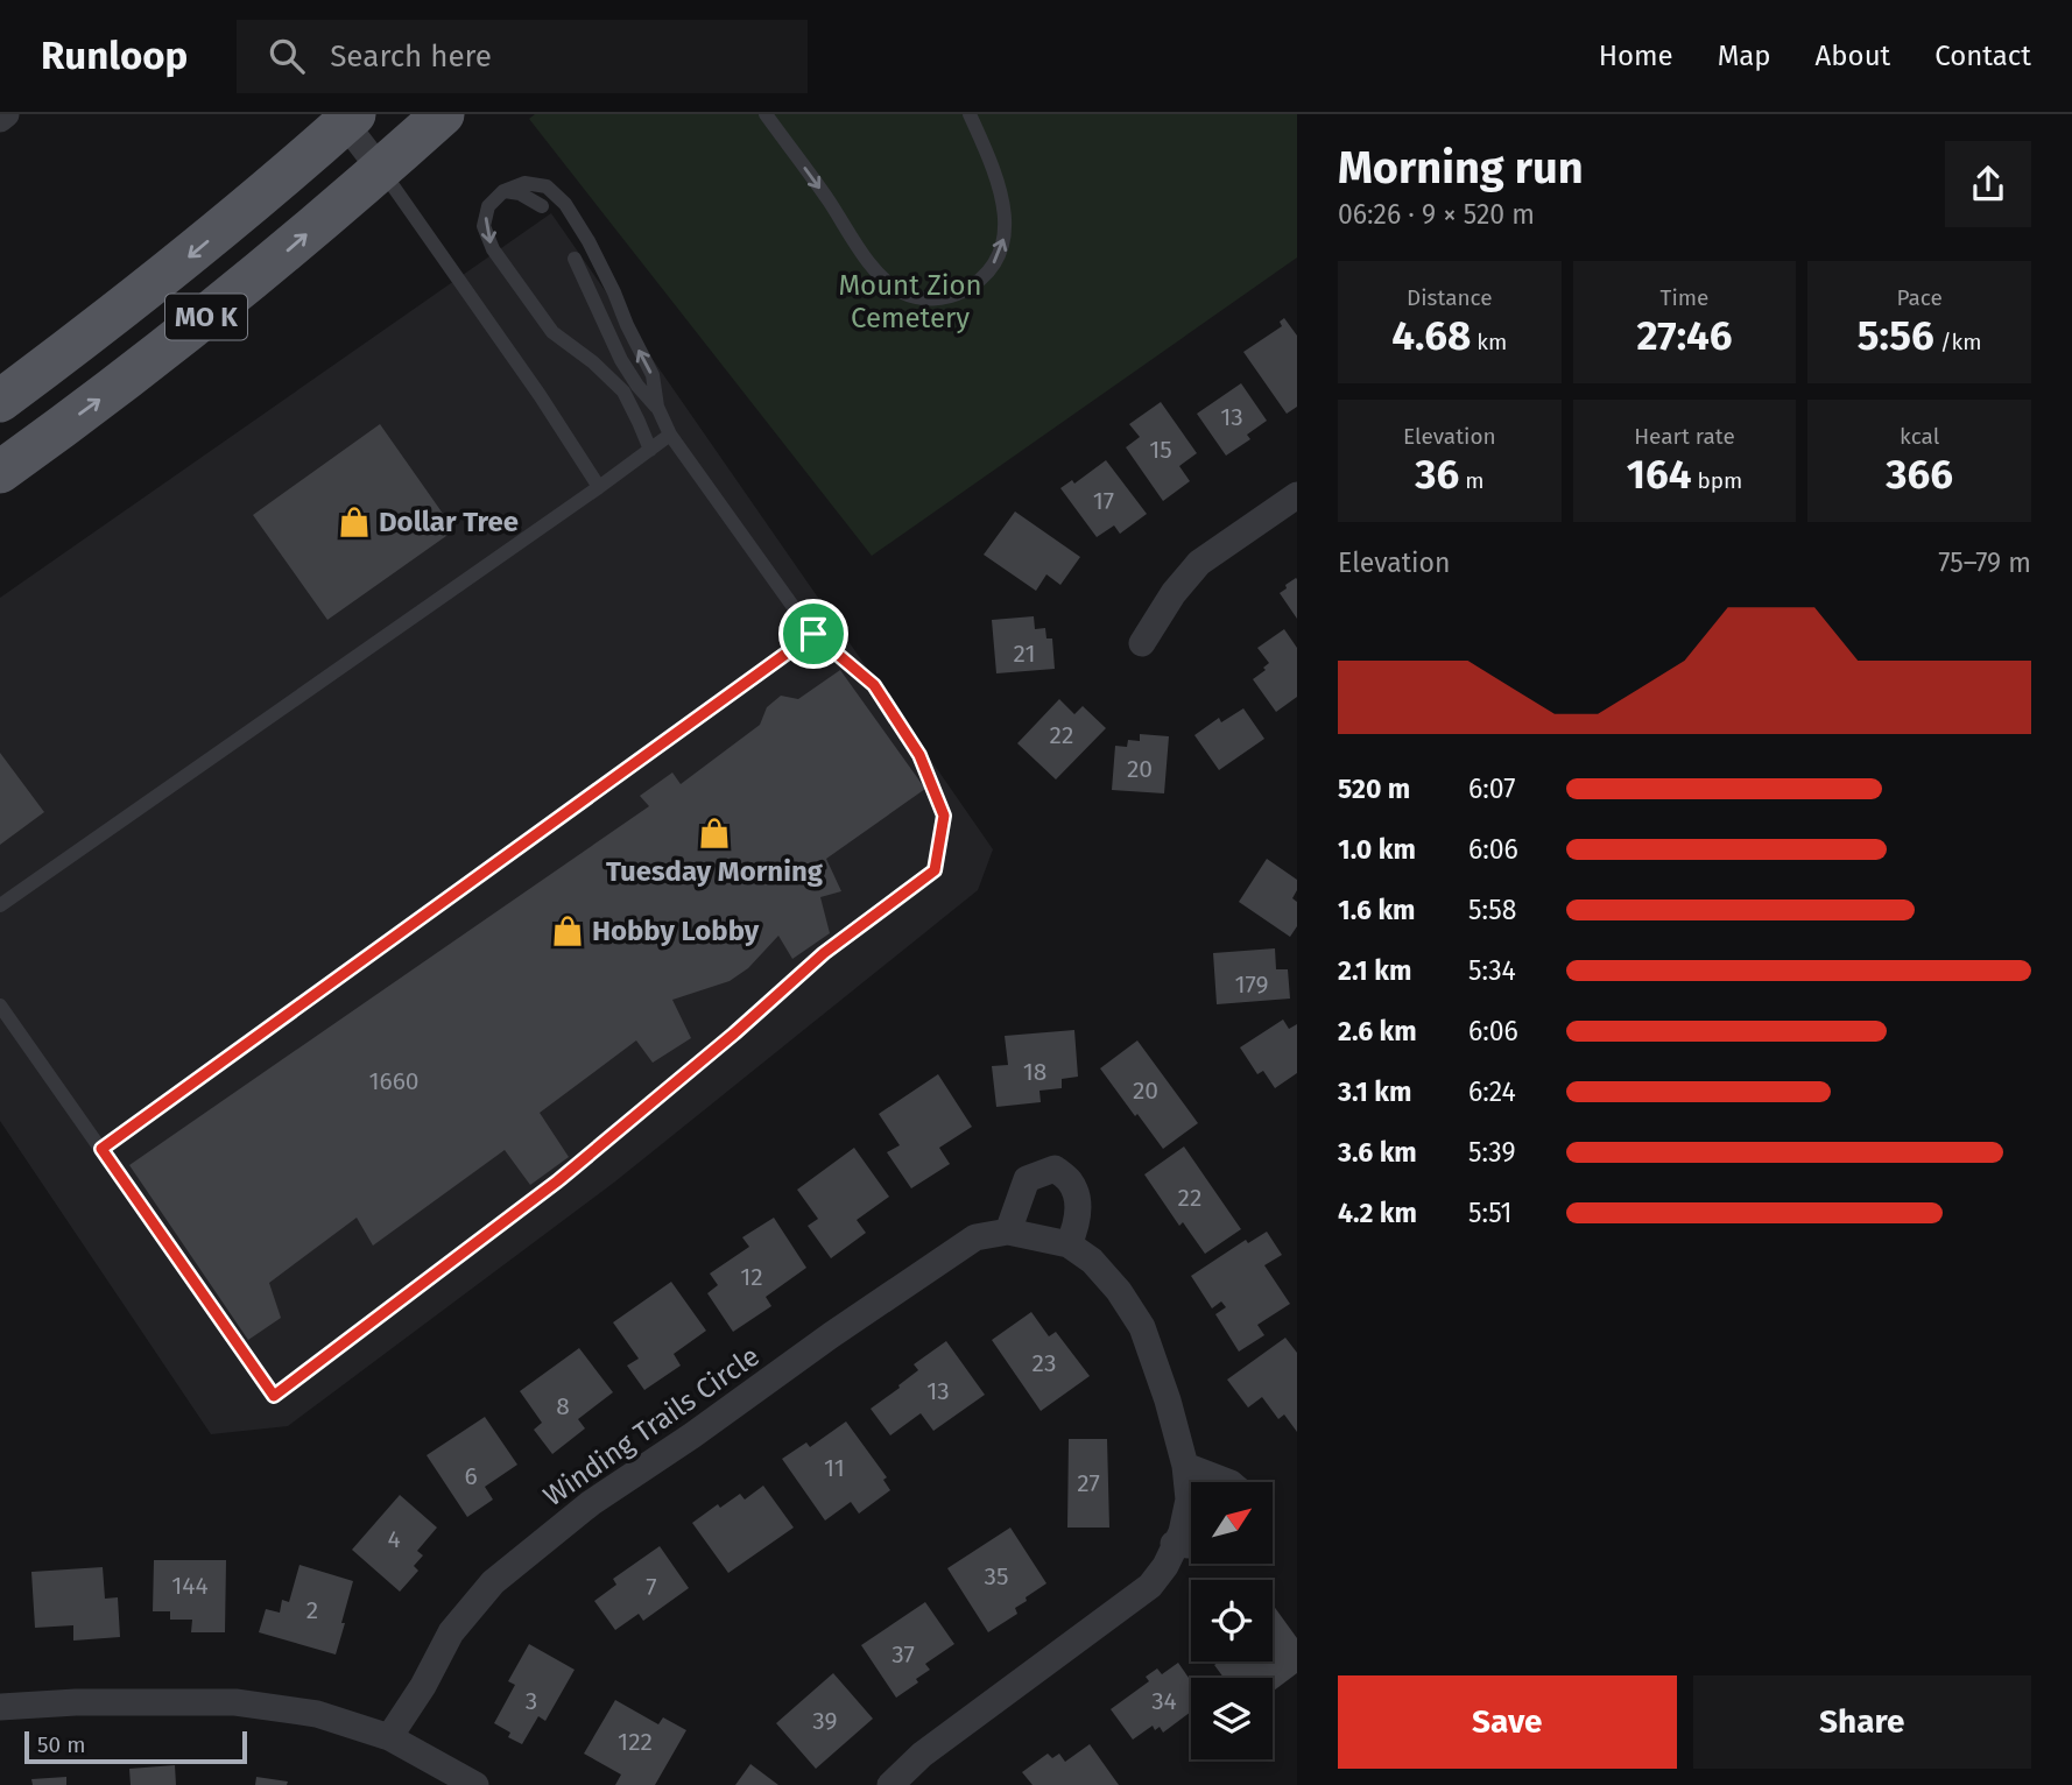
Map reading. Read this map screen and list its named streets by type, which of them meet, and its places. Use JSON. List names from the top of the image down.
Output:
{
  "streets": {
    "main road": ["MO K"],
    "street": ["Winding Trails Circle"]
  },
  "parks": ["Mount Zion Cemetery"],
  "places": {
    "shop": ["Dollar Tree", "Tuesday Morning", "Hobby Lobby"]
  },
  "house_numbers": [
    "13",
    "15",
    "17",
    "21",
    "22",
    "20",
    "179",
    "18",
    "1660",
    "20",
    "22",
    "12",
    "23",
    "13",
    "8",
    "11",
    "6",
    "27",
    "4",
    "35",
    "144",
    "7",
    "2",
    "37",
    "3",
    "34",
    "39",
    "122"
  ],
  "scale_bar": "50 m",
  "north": "top right",
  "page": {
    "header": "Runloop",
    "search": "Search here",
    "nav": [
      "Home",
      "Map",
      "About",
      "Contact"
    ],
    "heading": ["Morning run", "06:26 · 9 × 520 m"],
    "stats": [
      ["Distance", "4.68 km"],
      ["Time", "27:46"],
      ["Pace", "5:56 /km"],
      ["Elevation", "36 m"],
      ["Heart rate", "164 bpm"],
      ["kcal", "366"]
    ],
    "chart": ["Elevation", "75–79 m"],
    "list": [
      {
        "name": "520 m",
        "note": "6:07"
      },
      {
        "name": "1.0 km",
        "note": "6:06"
      },
      {
        "name": "1.6 km",
        "note": "5:58"
      },
      {
        "name": "2.1 km",
        "note": "5:34"
      },
      {
        "name": "2.6 km",
        "note": "6:06"
      },
      {
        "name": "3.1 km",
        "note": "6:24"
      },
      {
        "name": "3.6 km",
        "note": "5:39"
      },
      {
        "name": "4.2 km",
        "note": "5:51"
      }
    ],
    "buttons": ["Save", "Share"],
    "scale": "50 m"
  }
}
